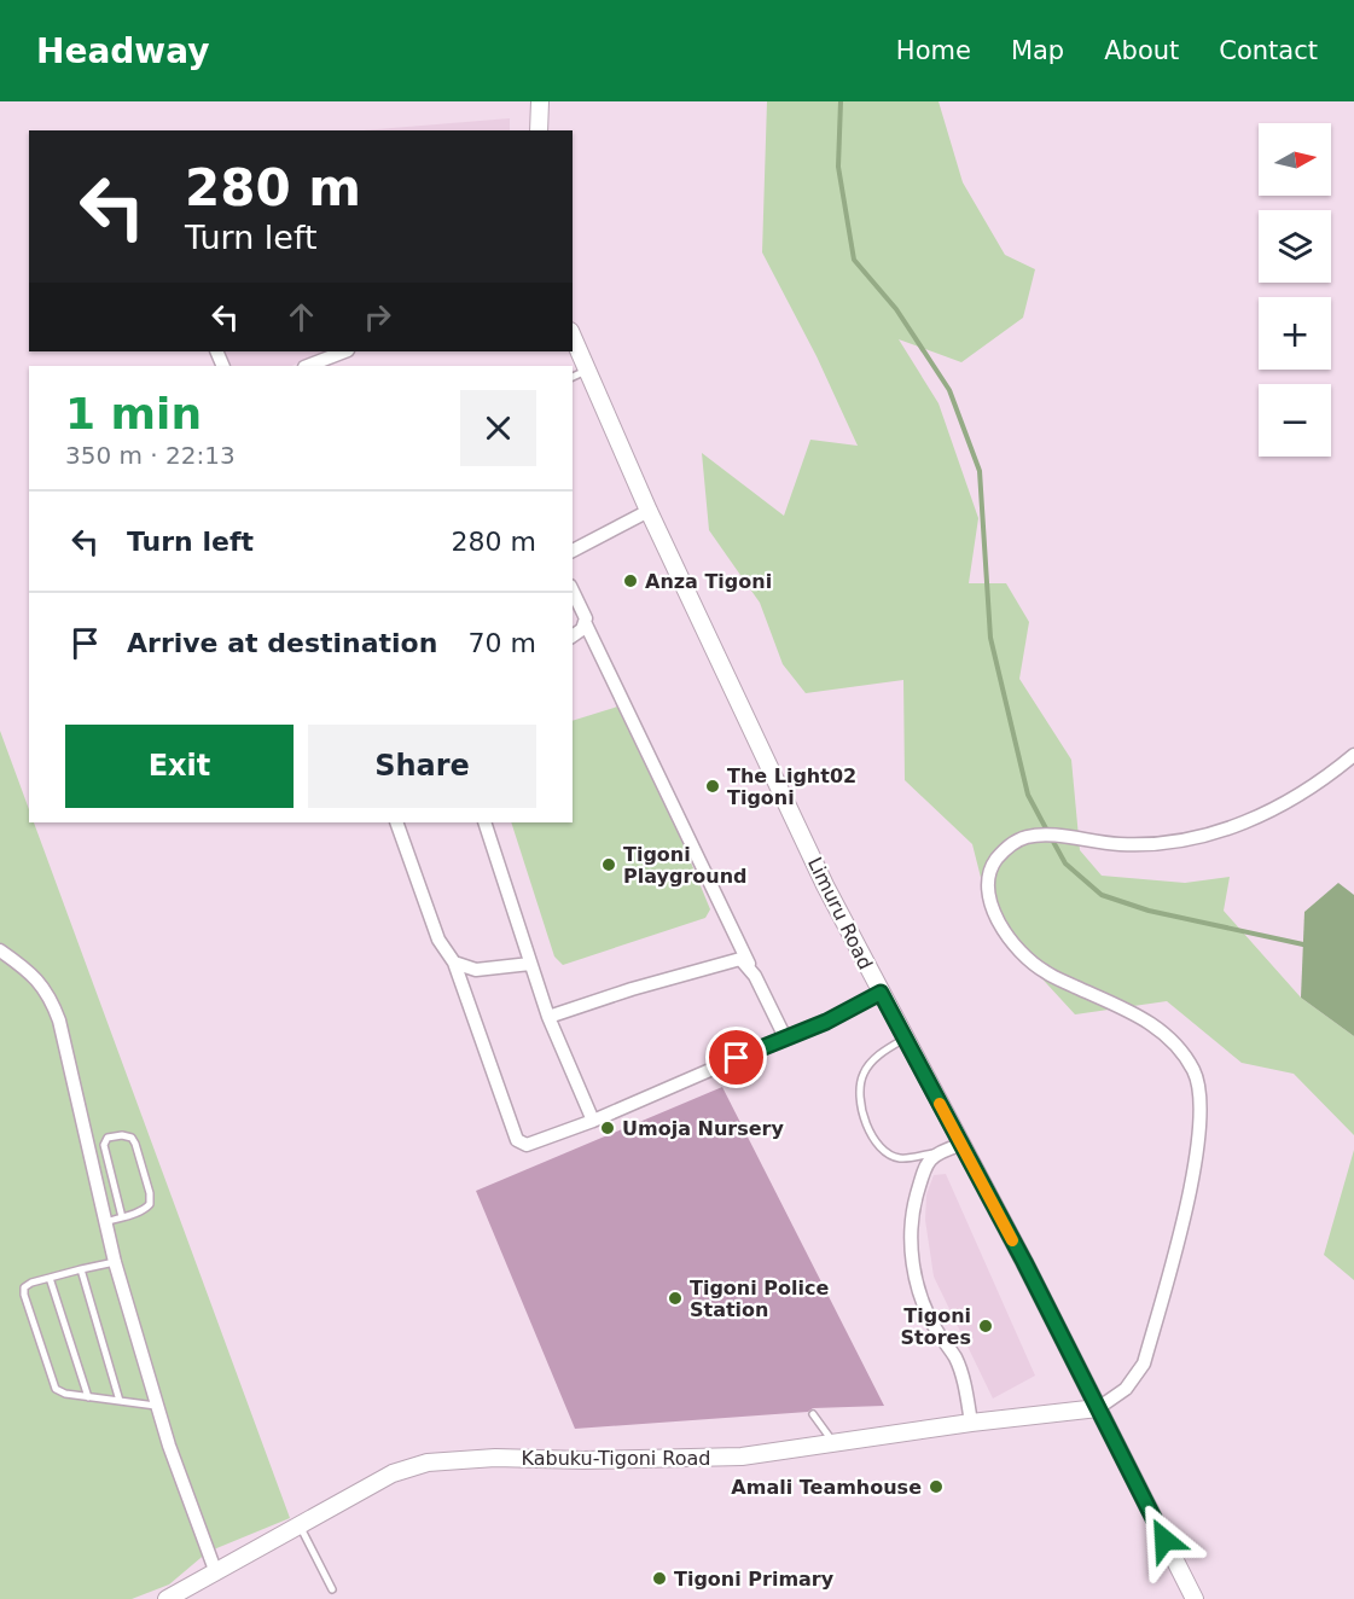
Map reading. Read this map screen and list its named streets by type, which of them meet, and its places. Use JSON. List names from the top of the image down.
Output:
{
  "streets": {
    "main road": ["Limuru Road", "Kabuku-Tigoni Road"]
  },
  "crossings": [
    ["Limuru Road", "Kabuku-Tigoni Road"]
  ],
  "places": [
    "Anza Tigoni",
    "The Light02 Tigoni",
    "Tigoni Playground",
    "Umoja Nursery",
    "Tigoni Police Station",
    "Tigoni Stores",
    "Amali Teamhouse",
    "Tigoni Primary"
  ],
  "north": "right",
  "page": {
    "header": "Headway",
    "nav": [
      "Home",
      "Map",
      "About",
      "Contact"
    ],
    "map_buttons": ["+", "−"],
    "turn": ["280 m", "Turn left"],
    "heading": ["1 min", "350 m · 22:13"],
    "list": [
      {
        "name": "Turn left",
        "value": "280 m"
      },
      {
        "name": "Arrive at destination",
        "value": "70 m"
      }
    ],
    "buttons": ["Exit", "Share"]
  }
}
